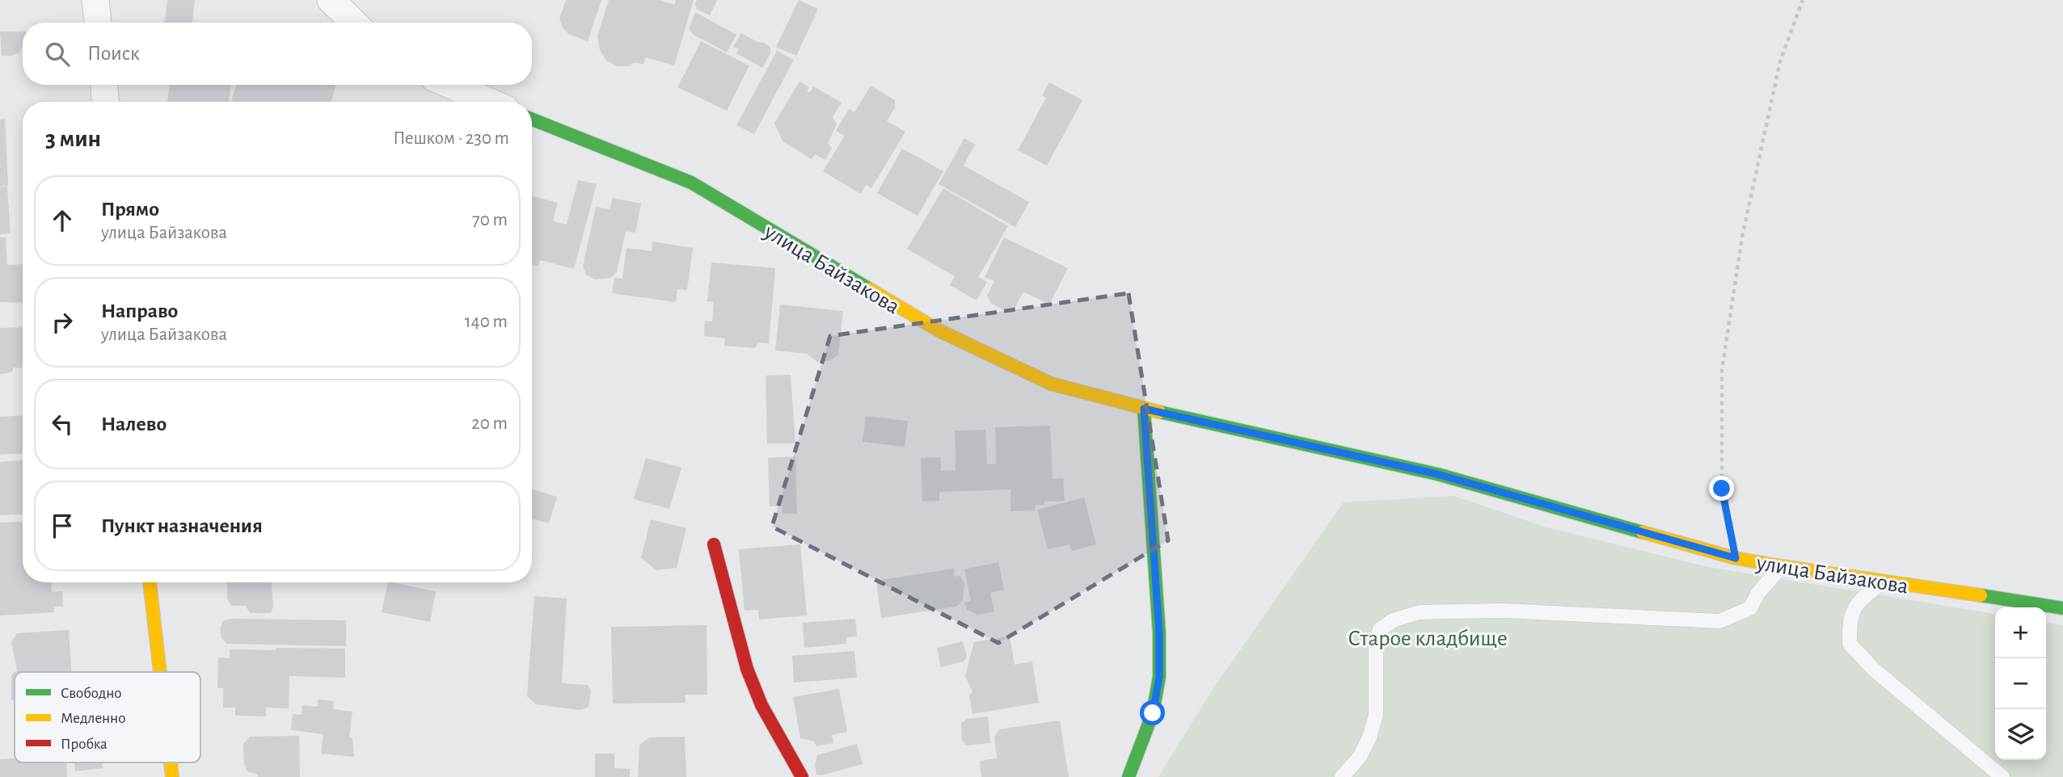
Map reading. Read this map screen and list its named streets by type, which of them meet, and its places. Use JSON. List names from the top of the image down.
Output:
{
  "streets": {
    "street": ["улица Байзакова"]
  },
  "parks": ["Старое кладбище"],
  "legend": ["Свободно", "Медленно", "Пробка"],
  "page": {
    "search": "Поиск",
    "heading": ["3 мин", "Пешком · 230 m"],
    "list": [
      ["Прямо", "улица Байзакова", "70 m"],
      ["Направо", "улица Байзакова", "140 m"],
      ["Налево", "20 m"],
      "Пункт назначения"
    ],
    "map_buttons": ["+", "−"]
  }
}
